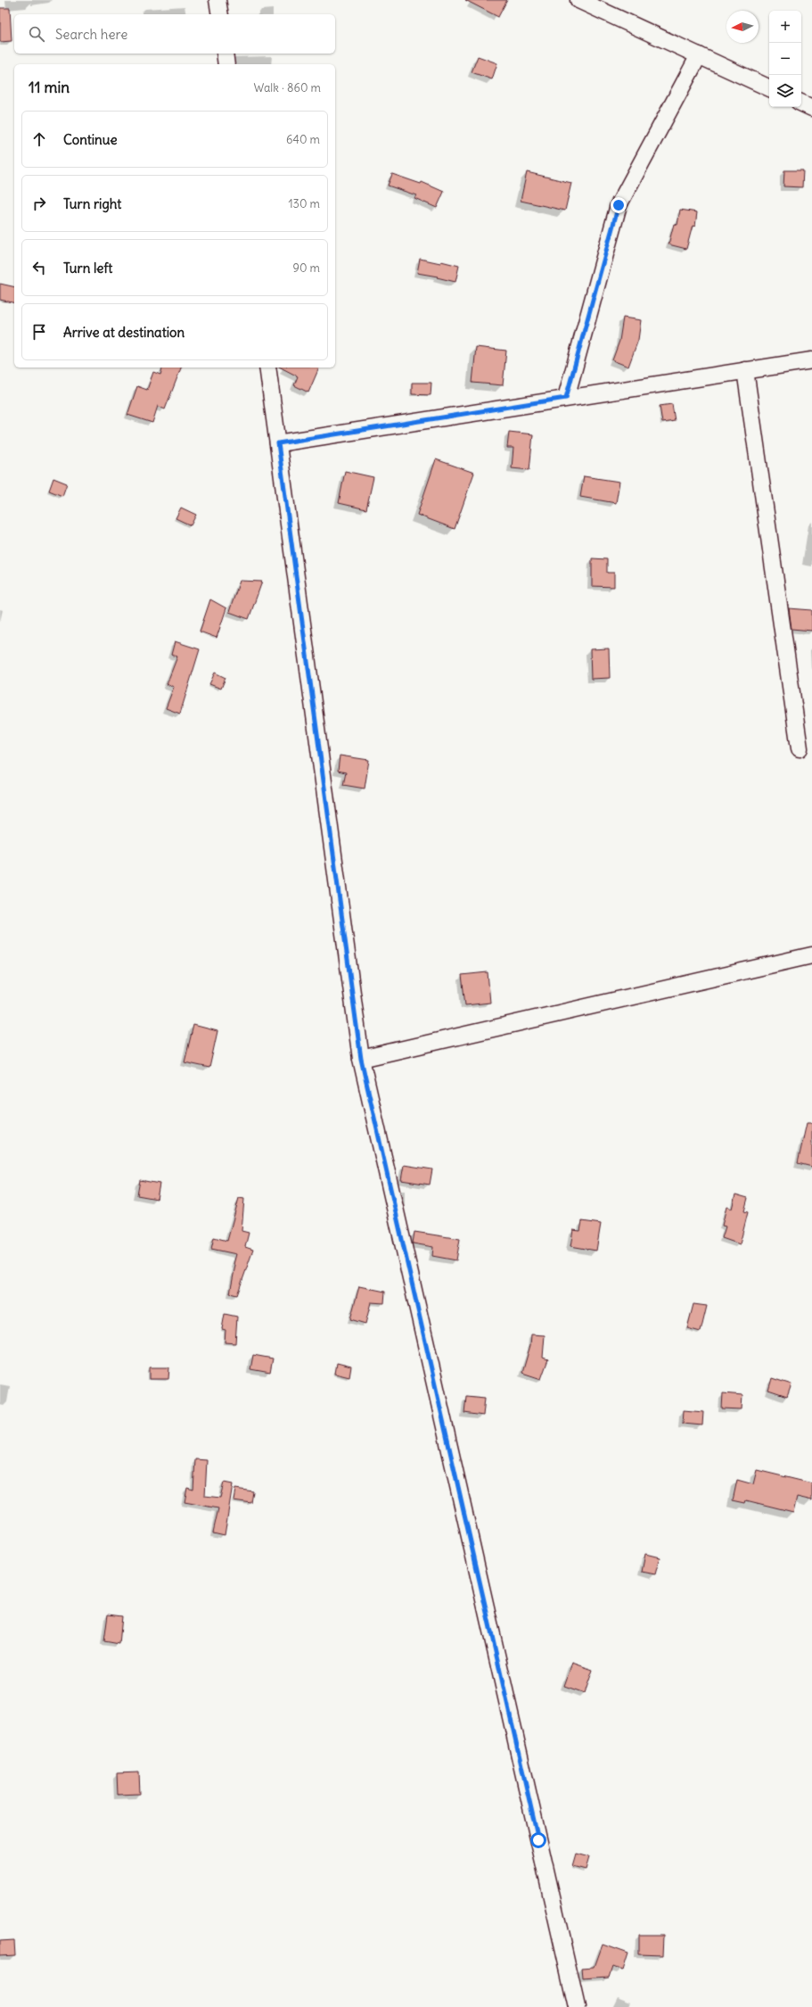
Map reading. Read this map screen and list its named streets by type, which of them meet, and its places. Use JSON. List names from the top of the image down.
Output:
{
  "north": "left",
  "page": {
    "map_buttons": ["+", "−"],
    "search": "Search here",
    "heading": ["11 min", "Walk · 860 m"],
    "list": [
      ["Continue", "640 m"],
      ["Turn right", "130 m"],
      ["Turn left", "90 m"],
      "Arrive at destination"
    ]
  }
}
